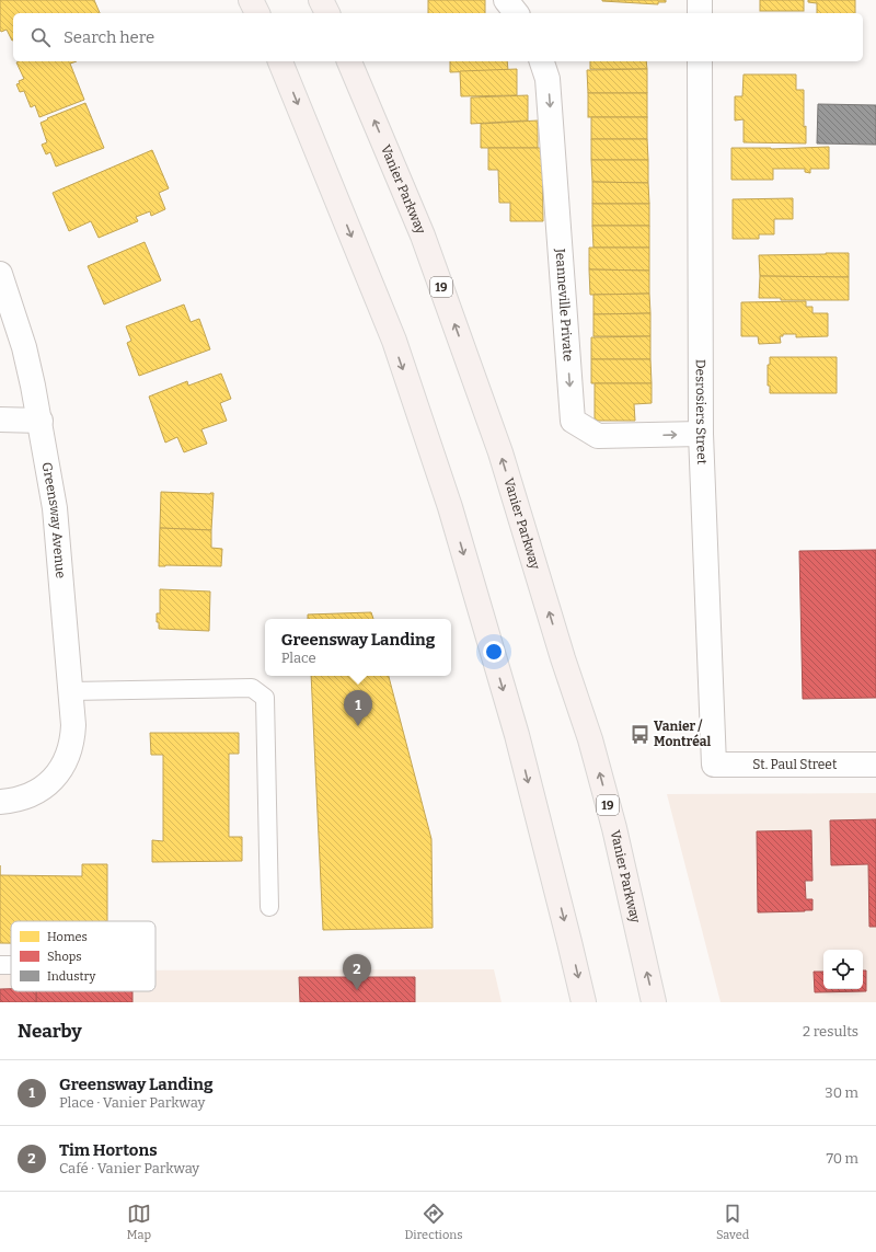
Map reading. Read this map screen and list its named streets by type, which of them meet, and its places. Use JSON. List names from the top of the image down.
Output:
{
  "streets": {
    "main road": ["Vanier Parkway", "19"],
    "street": [
      "Jeanneville Private",
      "Desrosiers Street",
      "Greensway Avenue",
      "St. Paul Street"
    ]
  },
  "crossings": [
    ["Jeanneville Private", "Desrosiers Street"],
    ["Desrosiers Street", "St. Paul Street"]
  ],
  "one_way": ["Jeanneville Private"],
  "places": {
    "bus stop": ["Vanier / Montréal"]
  },
  "legend": ["Homes", "Shops", "Industry"],
  "page": {
    "search": "Search here",
    "popup": ["Greensway Landing", "Place"],
    "pins": ["1", "2"],
    "heading": ["Nearby", "2 results"],
    "list": [
      {
        "mark": "1",
        "name": "Greensway Landing",
        "note": "Place · Vanier Parkway",
        "value": "30 m"
      },
      {
        "mark": "2",
        "name": "Tim Hortons",
        "note": "Café · Vanier Parkway",
        "value": "70 m"
      }
    ],
    "nav": ["Map", "Directions", "Saved"]
  }
}
